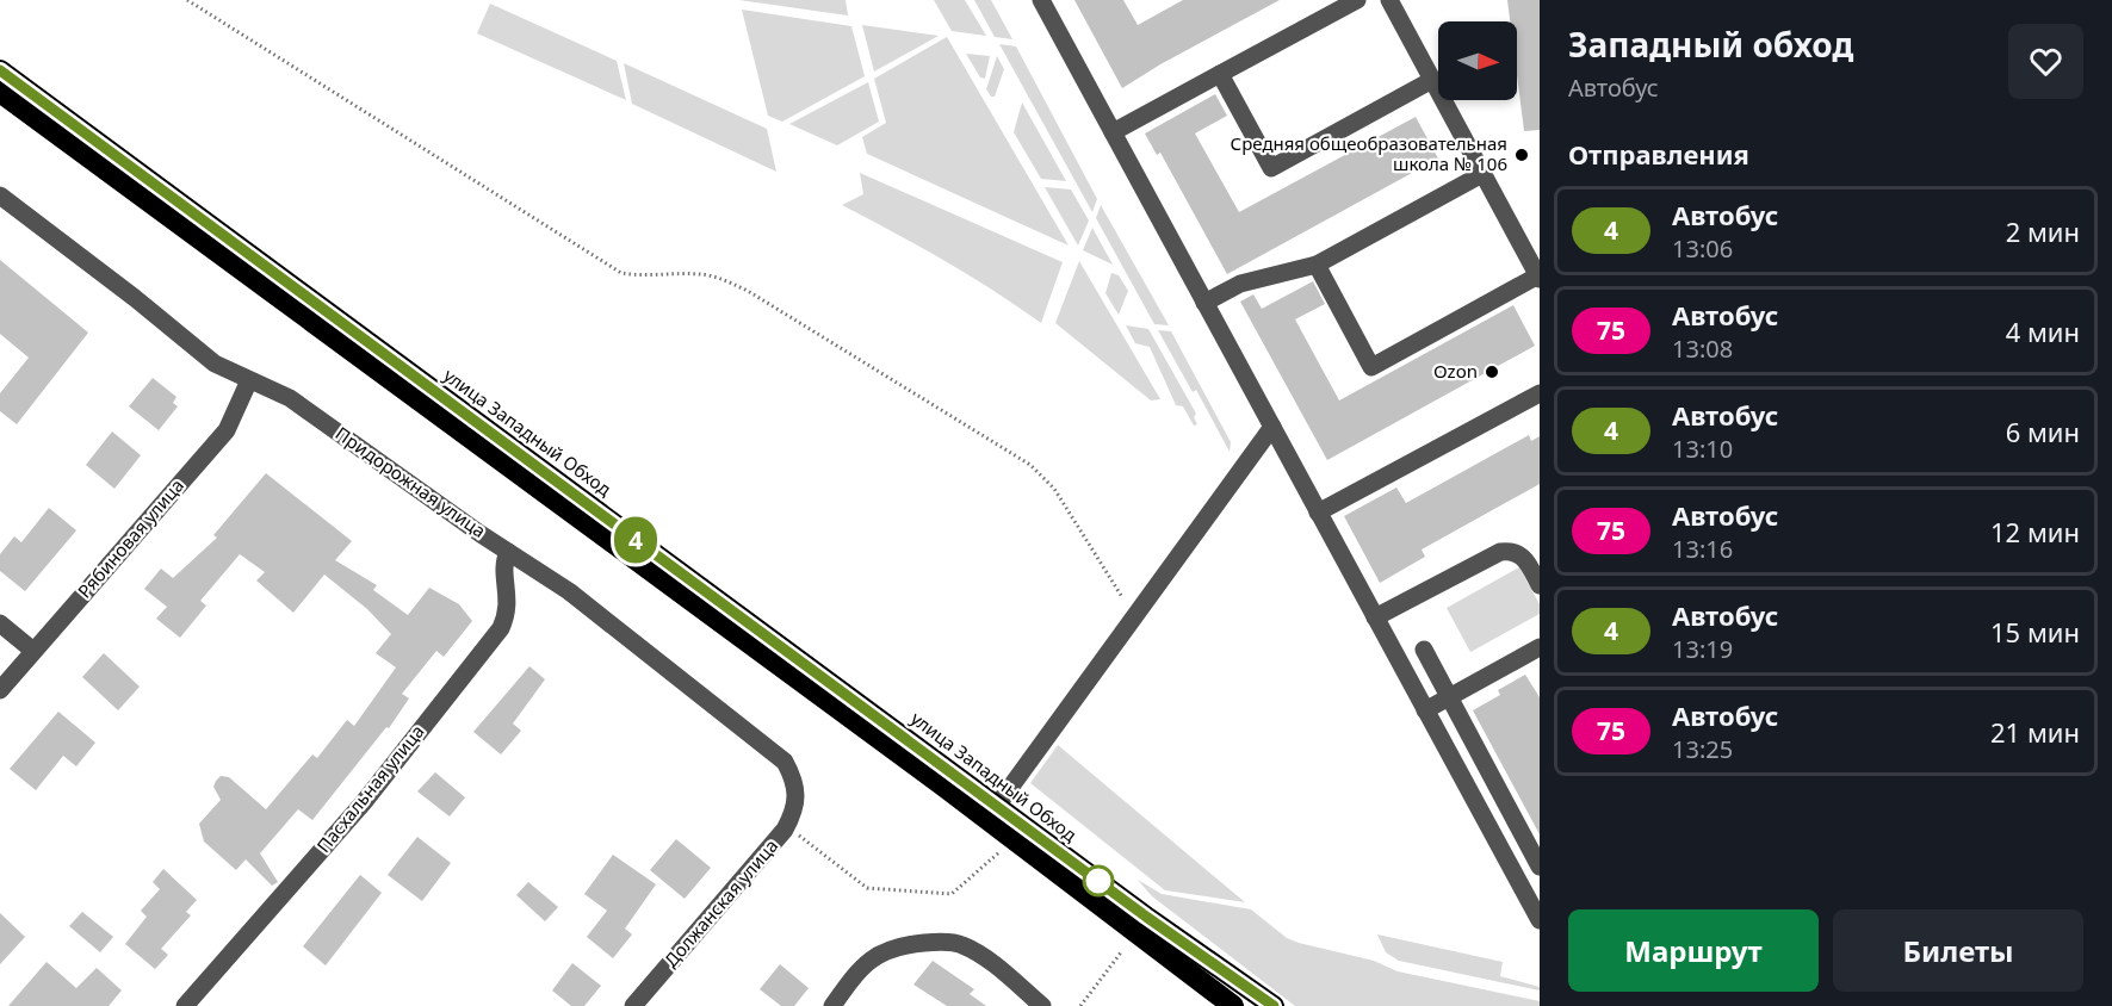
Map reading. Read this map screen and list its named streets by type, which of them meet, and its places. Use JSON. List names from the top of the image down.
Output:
{
  "streets": {
    "highway": ["улица Западный Обход"],
    "street": [
      "Придорожная улица",
      "Рябиновая улица",
      "Пасхальная улица",
      "Должанская улица"
    ]
  },
  "crossings": [
    ["Придорожная улица", "Рябиновая улица"],
    ["Придорожная улица", "Пасхальная улица"],
    ["Придорожная улица", "Должанская улица"]
  ],
  "places": ["Средняя общеобразовательная школа № 106", "Ozon"],
  "lines": ["bus line 4"],
  "north": "right",
  "page": {
    "on_map": "4",
    "heading": [
      ["Западный обход", "Автобус"],
      "Отправления"
    ],
    "list": [
      {
        "mark": "4",
        "name": "Автобус",
        "note": "13:06",
        "value": "2 мин"
      },
      {
        "mark": "75",
        "name": "Автобус",
        "note": "13:08",
        "value": "4 мин"
      },
      {
        "mark": "4",
        "name": "Автобус",
        "note": "13:10",
        "value": "6 мин"
      },
      {
        "mark": "75",
        "name": "Автобус",
        "note": "13:16",
        "value": "12 мин"
      },
      {
        "mark": "4",
        "name": "Автобус",
        "note": "13:19",
        "value": "15 мин"
      },
      {
        "mark": "75",
        "name": "Автобус",
        "note": "13:25",
        "value": "21 мин"
      }
    ],
    "buttons": ["Маршрут", "Билеты"]
  }
}
